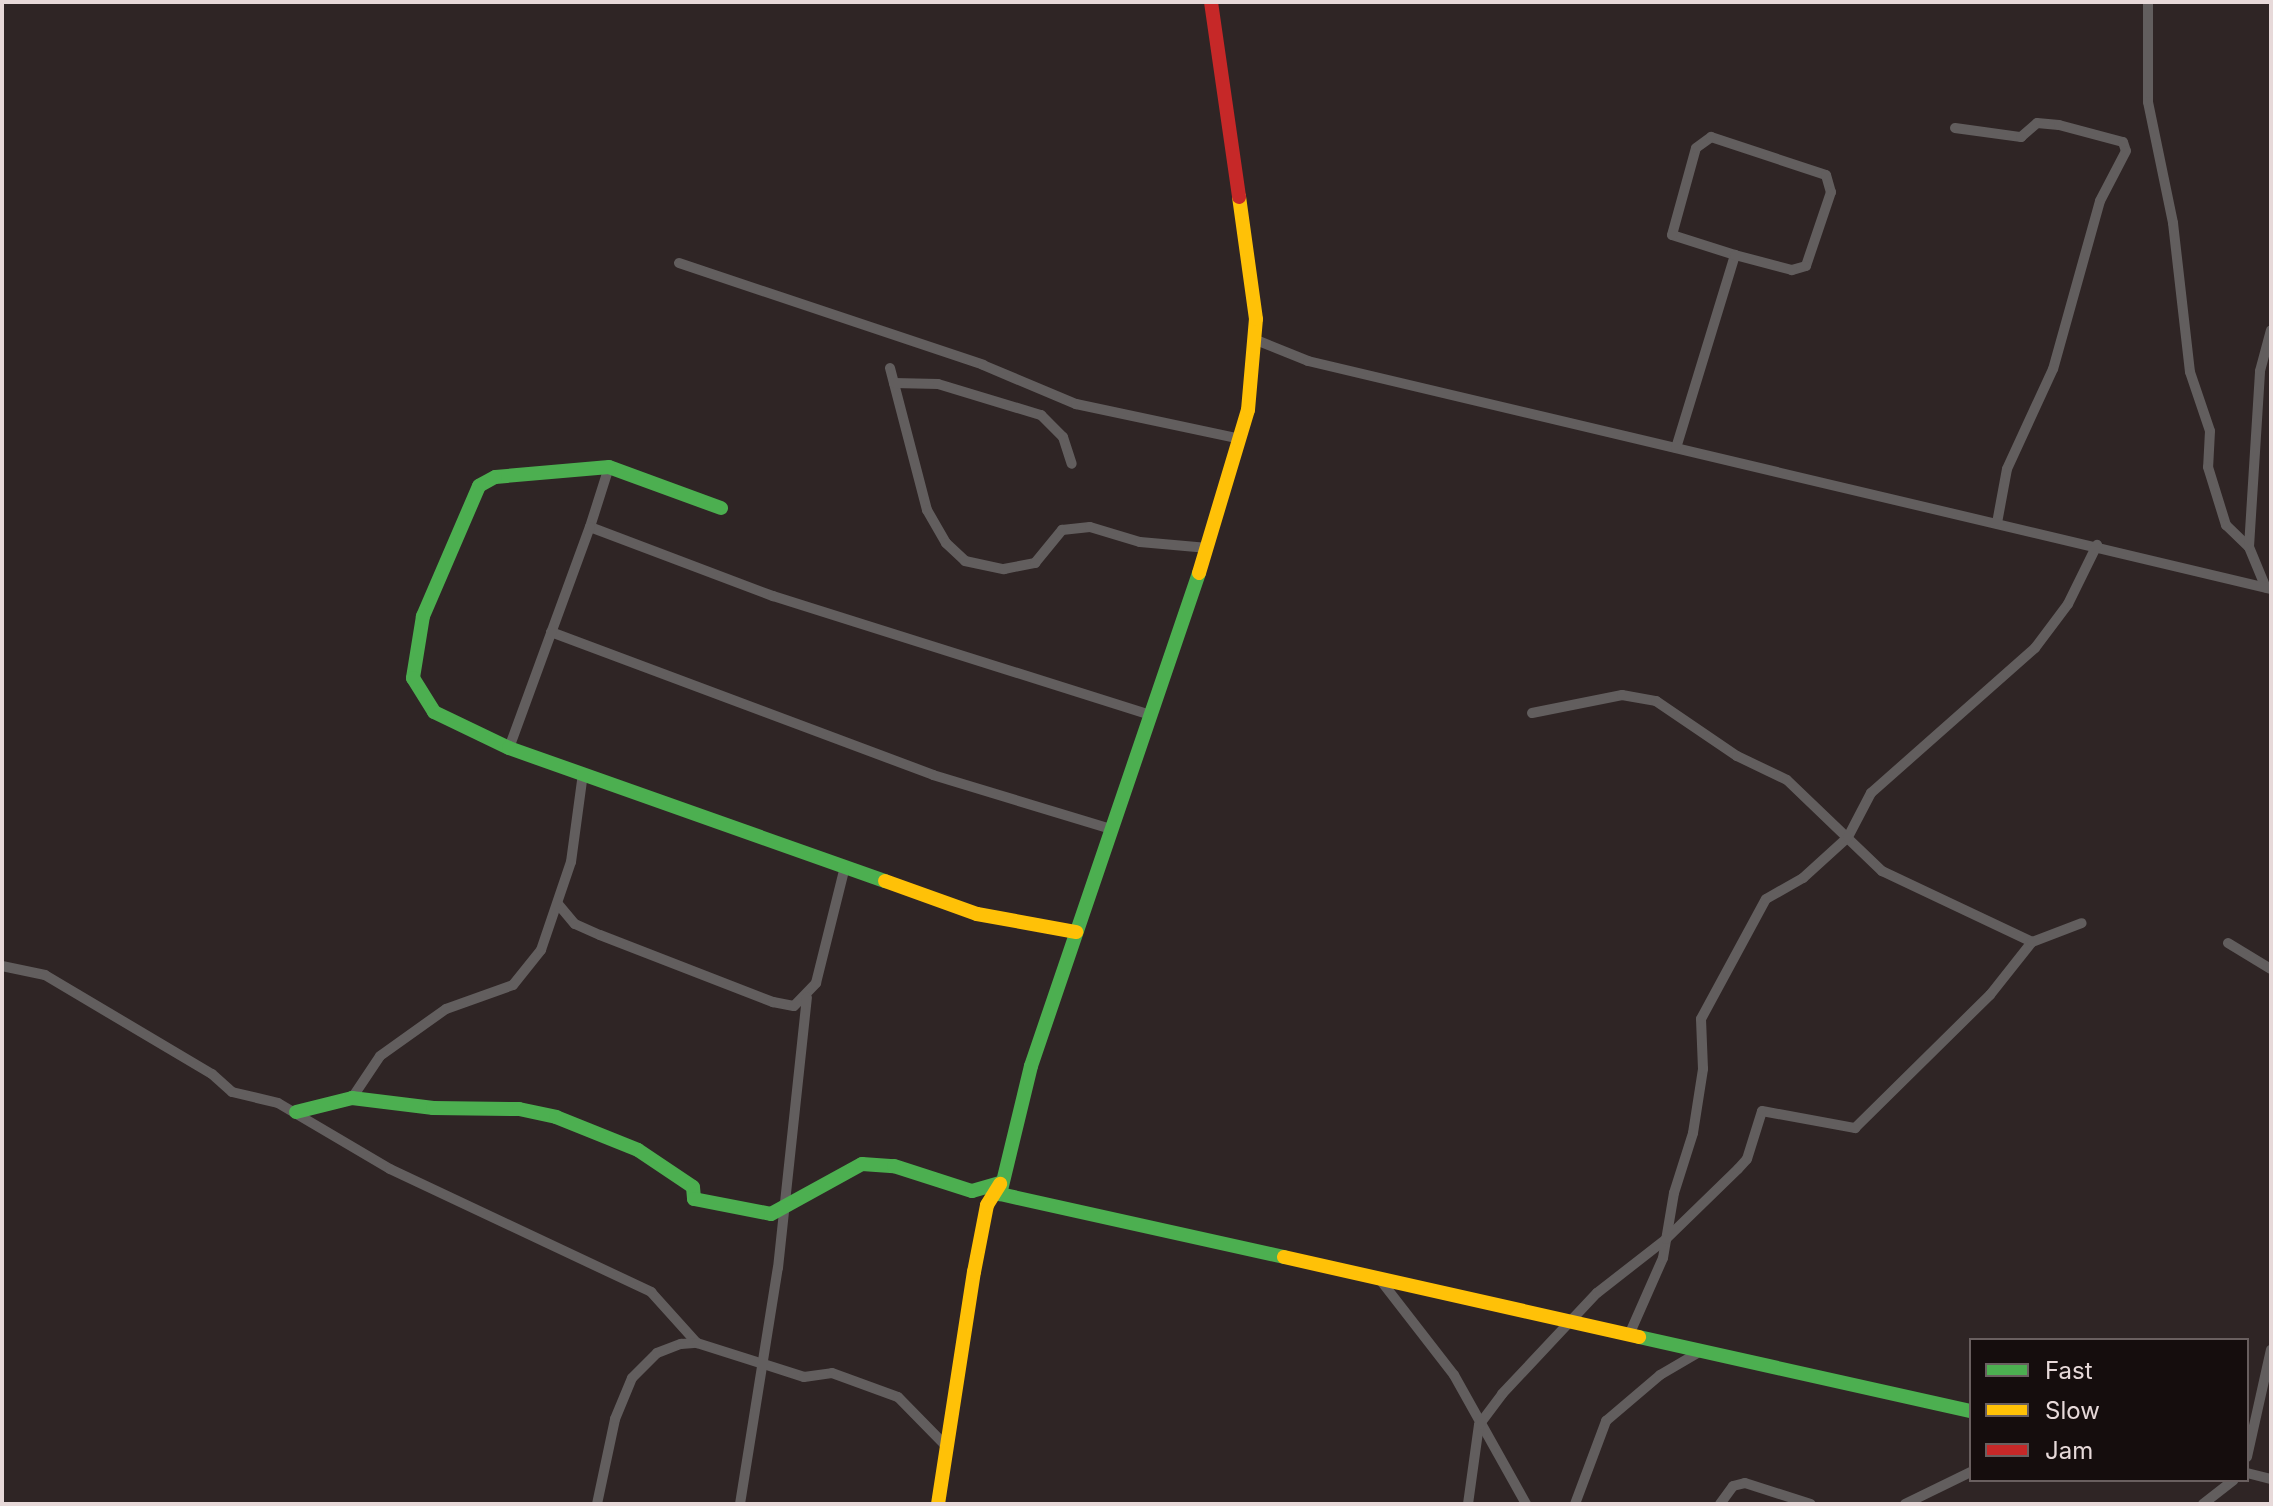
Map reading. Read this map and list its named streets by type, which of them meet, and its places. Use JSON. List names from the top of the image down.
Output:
{
  "legend": ["Fast", "Slow", "Jam"]
}
